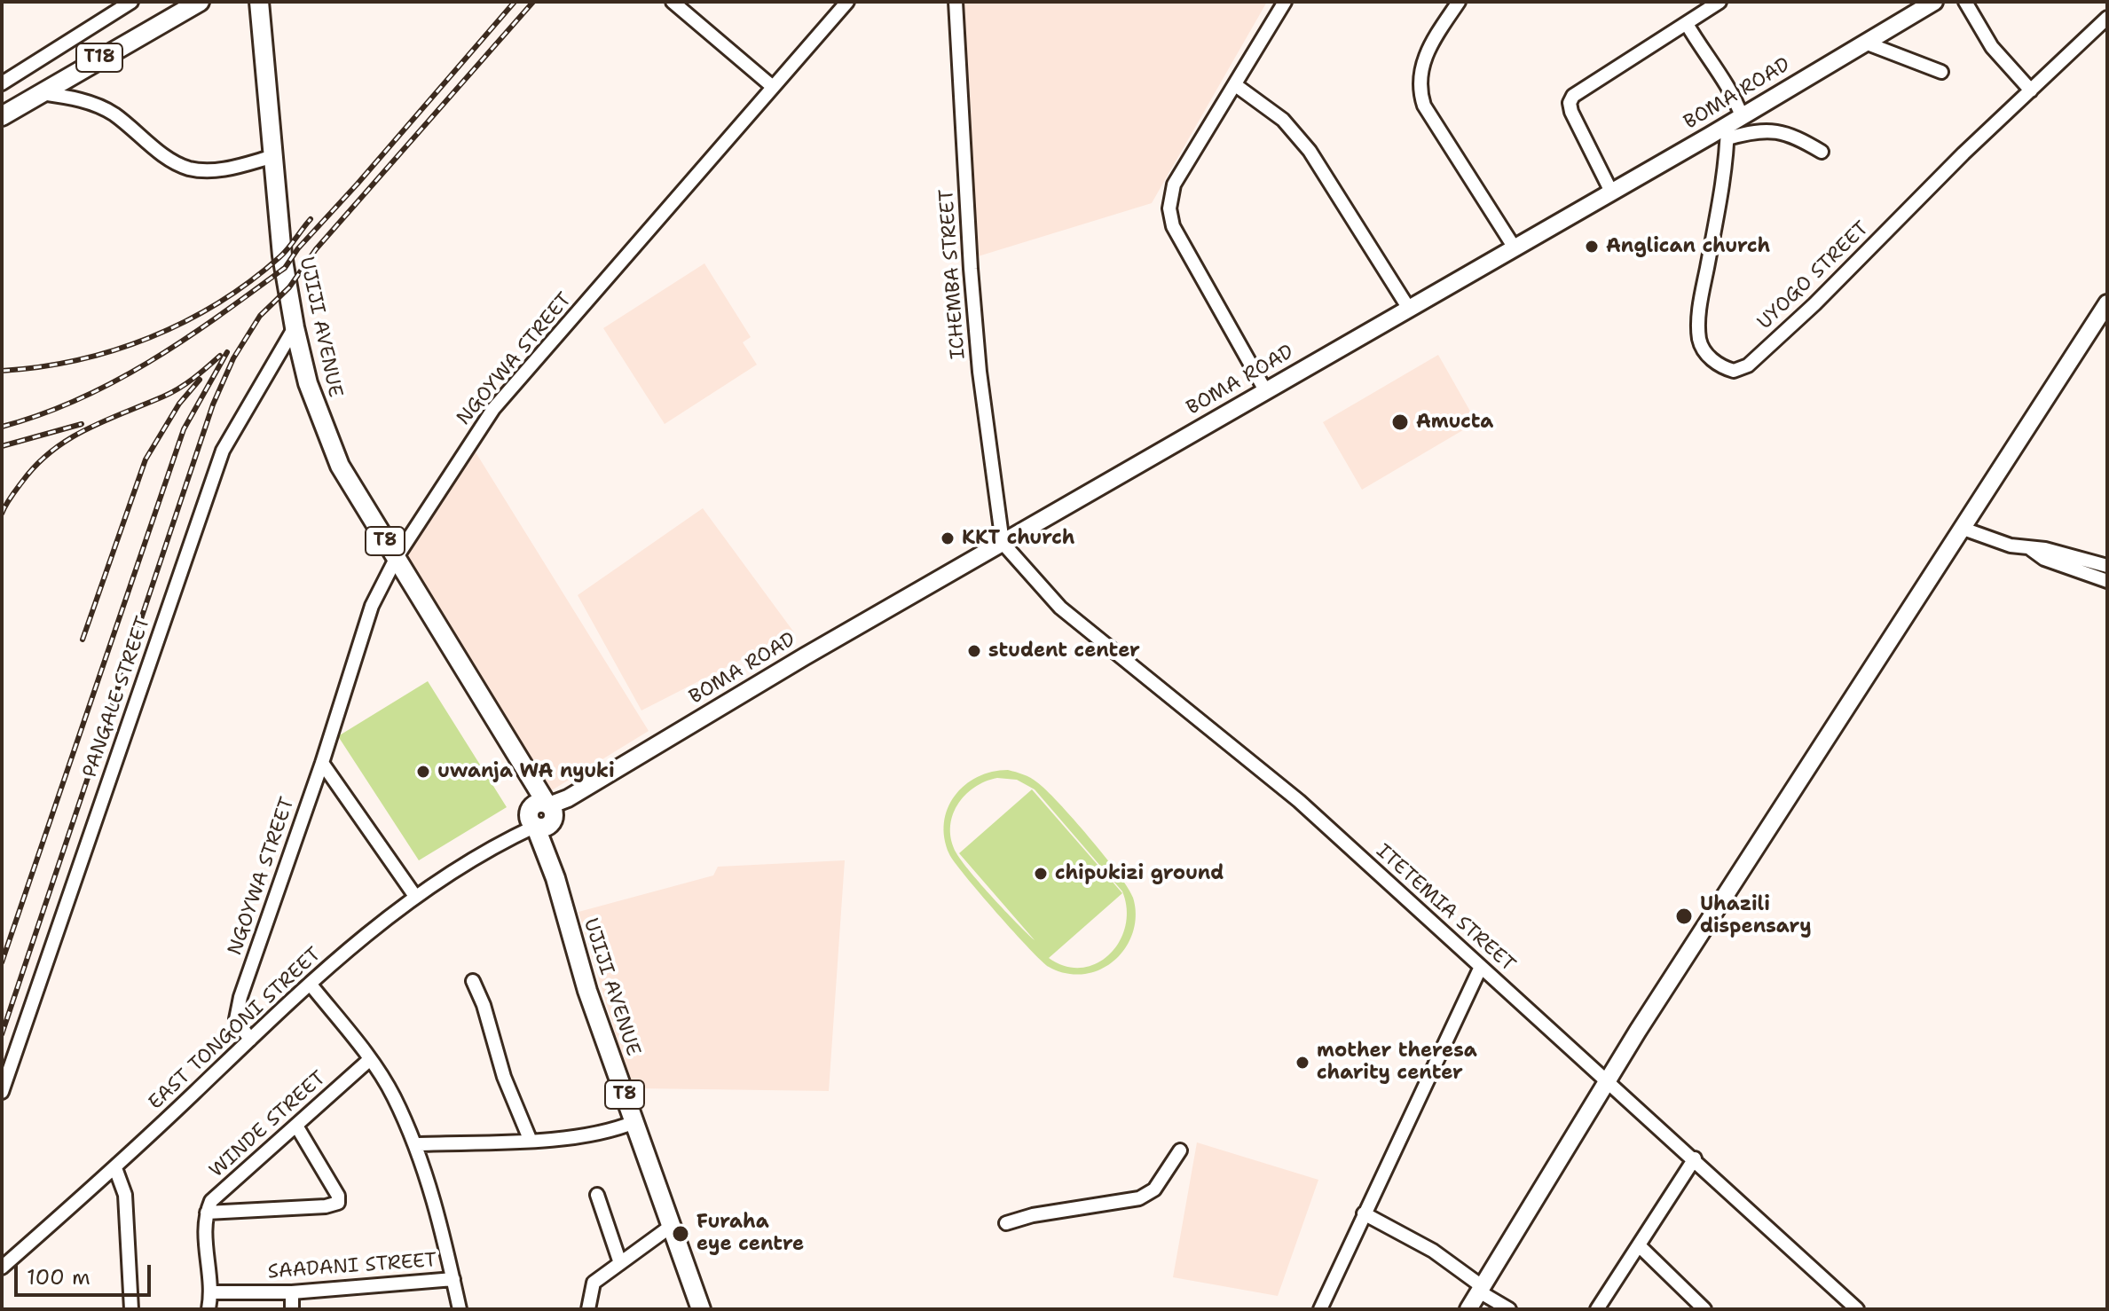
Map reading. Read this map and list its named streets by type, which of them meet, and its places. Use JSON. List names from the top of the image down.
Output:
{
  "streets": {
    "highway": ["T18", "UJIJI AVENUE", "T8"],
    "main road": ["BOMA ROAD"],
    "street": [
      "ICHEMBA STREET",
      "UYOGO STREET",
      "NGOYWA STREET",
      "PANGALE STREET",
      "ITETEMIA STREET",
      "EAST TONGONI STREET",
      "WINDE STREET",
      "SAADANI STREET"
    ]
  },
  "crossings": [
    ["BOMA ROAD", "ICHEMBA STREET"],
    ["BOMA ROAD", "UYOGO STREET"],
    ["BOMA ROAD", "UJIJI AVENUE"],
    ["BOMA ROAD", "ITETEMIA STREET"],
    ["BOMA ROAD", "EAST TONGONI STREET"],
    ["ICHEMBA STREET", "ITETEMIA STREET"],
    ["UJIJI AVENUE", "NGOYWA STREET"],
    ["UJIJI AVENUE", "PANGALE STREET"],
    ["UJIJI AVENUE", "EAST TONGONI STREET"],
    ["NGOYWA STREET", "EAST TONGONI STREET"]
  ],
  "places": [
    "Anglican church",
    "Amucta",
    "KKT church",
    "student center",
    "uwanja WA nyuki",
    "chipukizi ground",
    "Uhazili dispensary",
    "mother theresa charity center",
    "Furaha eye centre"
  ],
  "scale_bar": "100 m"
}
